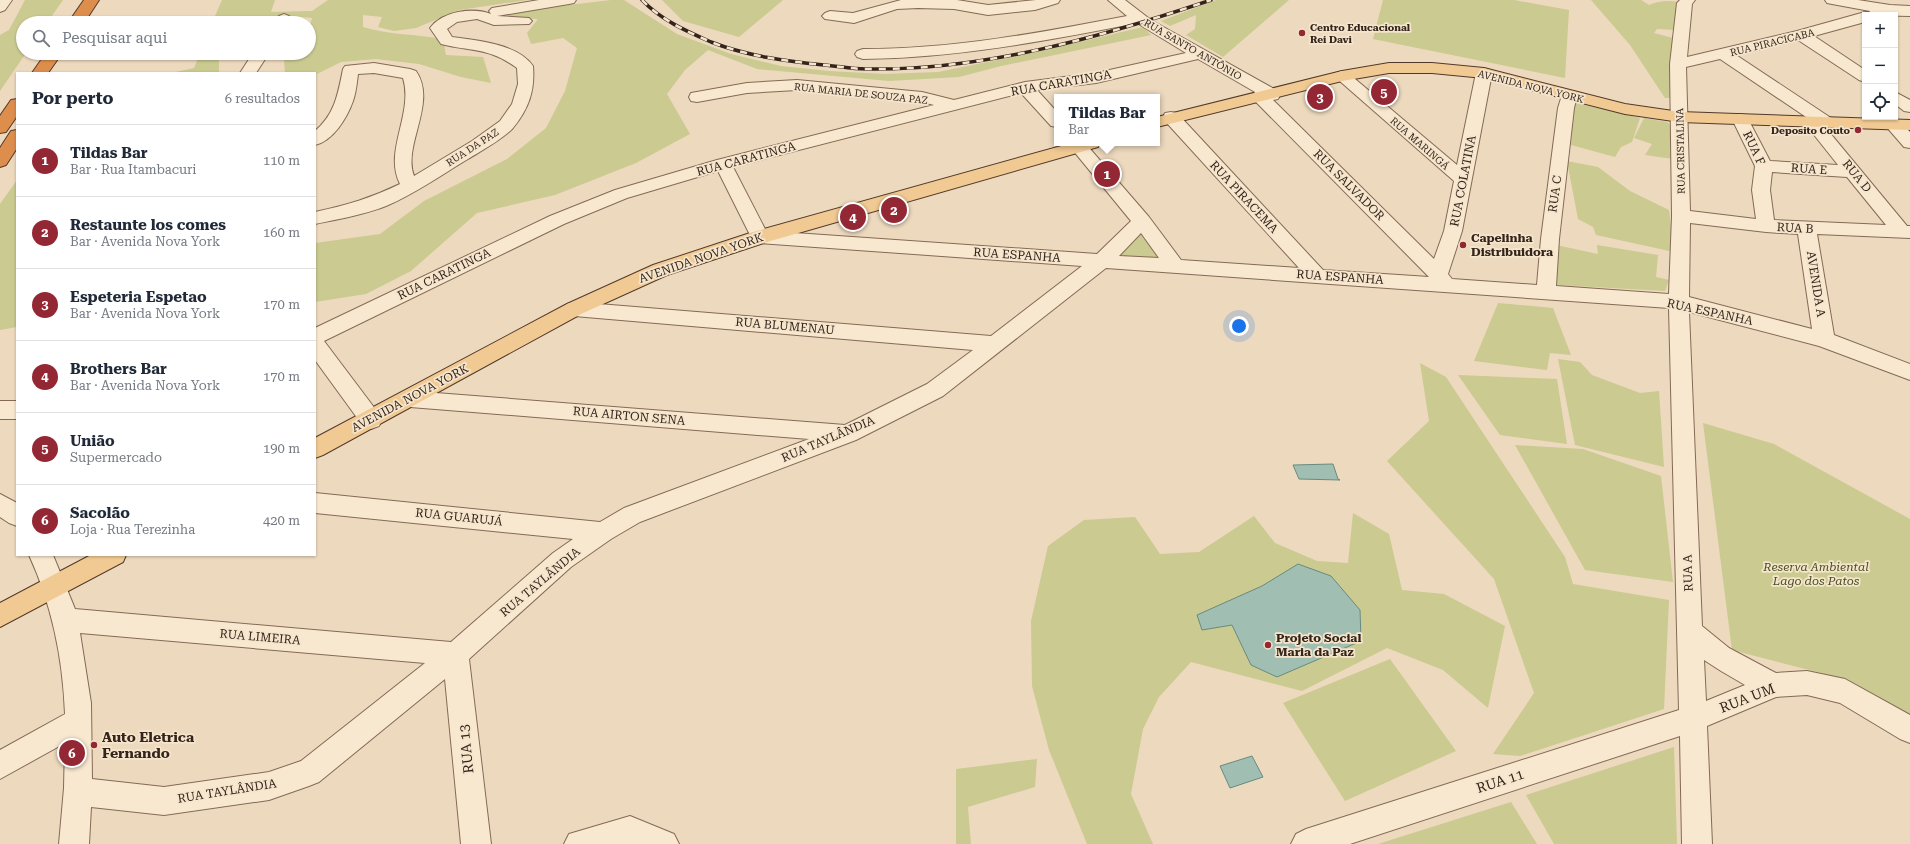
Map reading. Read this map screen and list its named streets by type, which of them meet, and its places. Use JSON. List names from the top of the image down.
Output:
{
  "streets": {
    "main road": ["AVENIDA NOVA YORK"],
    "street": [
      "RUA PIRACICABA",
      "RUA SANTO ANTÔNIO",
      "RUA CARATINGA",
      "RUA MARIA DE SOUZA PAZ",
      "RUA MARINGÁ",
      "RUA DA PAZ",
      "RUA F",
      "RUA CRISTALINA",
      "RUA E",
      "RUA D",
      "RUA COLATINA",
      "RUA SALVADOR",
      "RUA C",
      "RUA PIRACEMA",
      "RUA B",
      "RUA ESPANHA",
      "AVENIDA A",
      "RUA BLUMENAU",
      "RUA AIRTON SENA",
      "RUA TAYLÂNDIA",
      "RUA GUARUJÁ",
      "RUA A",
      "RUA LIMEIRA",
      "RUA UM",
      "RUA 13",
      "RUA 11"
    ]
  },
  "crossings": [
    ["RUA PIRACICABA", "RUA CRISTALINA"],
    ["RUA PIRACICABA", "RUA D"],
    ["RUA SANTO ANTÔNIO", "RUA CARATINGA"],
    ["RUA SANTO ANTÔNIO", "AVENIDA NOVA YORK"],
    ["RUA SANTO ANTÔNIO", "RUA SALVADOR"],
    ["RUA CARATINGA", "RUA MARIA DE SOUZA PAZ"],
    ["AVENIDA NOVA YORK", "RUA MARINGÁ"],
    ["AVENIDA NOVA YORK", "RUA F"],
    ["AVENIDA NOVA YORK", "RUA CRISTALINA"],
    ["AVENIDA NOVA YORK", "RUA D"],
    ["AVENIDA NOVA YORK", "RUA COLATINA"],
    ["AVENIDA NOVA YORK", "RUA SALVADOR"],
    ["AVENIDA NOVA YORK", "RUA C"],
    ["AVENIDA NOVA YORK", "RUA PIRACEMA"],
    ["AVENIDA NOVA YORK", "RUA ESPANHA"],
    ["AVENIDA NOVA YORK", "RUA BLUMENAU"],
    ["AVENIDA NOVA YORK", "RUA AIRTON SENA"],
    ["RUA MARINGÁ", "RUA COLATINA"],
    ["RUA F", "RUA E"],
    ["RUA F", "RUA B"],
    ["RUA CRISTALINA", "RUA B"],
    ["RUA CRISTALINA", "RUA ESPANHA"],
    ["RUA CRISTALINA", "RUA A"],
    ["RUA E", "RUA D"],
    ["RUA D", "RUA B"],
    ["RUA COLATINA", "RUA SALVADOR"],
    ["RUA COLATINA", "RUA ESPANHA"],
    ["RUA SALVADOR", "RUA ESPANHA"],
    ["RUA C", "RUA ESPANHA"],
    ["RUA PIRACEMA", "RUA ESPANHA"],
    ["RUA B", "AVENIDA A"],
    ["RUA ESPANHA", "AVENIDA A"],
    ["RUA ESPANHA", "RUA TAYLÂNDIA"],
    ["RUA ESPANHA", "RUA A"],
    ["RUA BLUMENAU", "RUA TAYLÂNDIA"],
    ["RUA AIRTON SENA", "RUA TAYLÂNDIA"],
    ["RUA TAYLÂNDIA", "RUA GUARUJÁ"],
    ["RUA TAYLÂNDIA", "RUA LIMEIRA"],
    ["RUA TAYLÂNDIA", "RUA 13"],
    ["RUA A", "RUA UM"],
    ["RUA A", "RUA 11"],
    ["RUA LIMEIRA", "RUA 13"],
    ["RUA UM", "RUA 11"]
  ],
  "parks": ["Reserva Ambiental Lago dos Patos"],
  "places": [
    "Centro Educacional Rei Davi",
    "Deposito Couto",
    "Capelinha Distribuidora",
    "Projeto Social Maria da Paz",
    "Auto Eletrica Fernando"
  ],
  "page": {
    "map_buttons": ["+", "−"],
    "search": "Pesquisar aqui",
    "heading": ["Por perto", "6 resultados"],
    "pins": [
      "5",
      "3",
      "1",
      "2",
      "4",
      "6"
    ],
    "popup": ["Tildas Bar", "Bar"],
    "list": [
      {
        "mark": "1",
        "name": "Tildas Bar",
        "note": "Bar · Rua Itambacuri",
        "value": "110 m"
      },
      {
        "mark": "2",
        "name": "Restaunte los comes",
        "note": "Bar · Avenida Nova York",
        "value": "160 m"
      },
      {
        "mark": "3",
        "name": "Espeteria Espetao",
        "note": "Bar · Avenida Nova York",
        "value": "170 m"
      },
      {
        "mark": "4",
        "name": "Brothers Bar",
        "note": "Bar · Avenida Nova York",
        "value": "170 m"
      },
      {
        "mark": "5",
        "name": "União",
        "note": "Supermercado",
        "value": "190 m"
      },
      {
        "mark": "6",
        "name": "Sacolão",
        "note": "Loja · Rua Terezinha",
        "value": "420 m"
      }
    ]
  }
}
